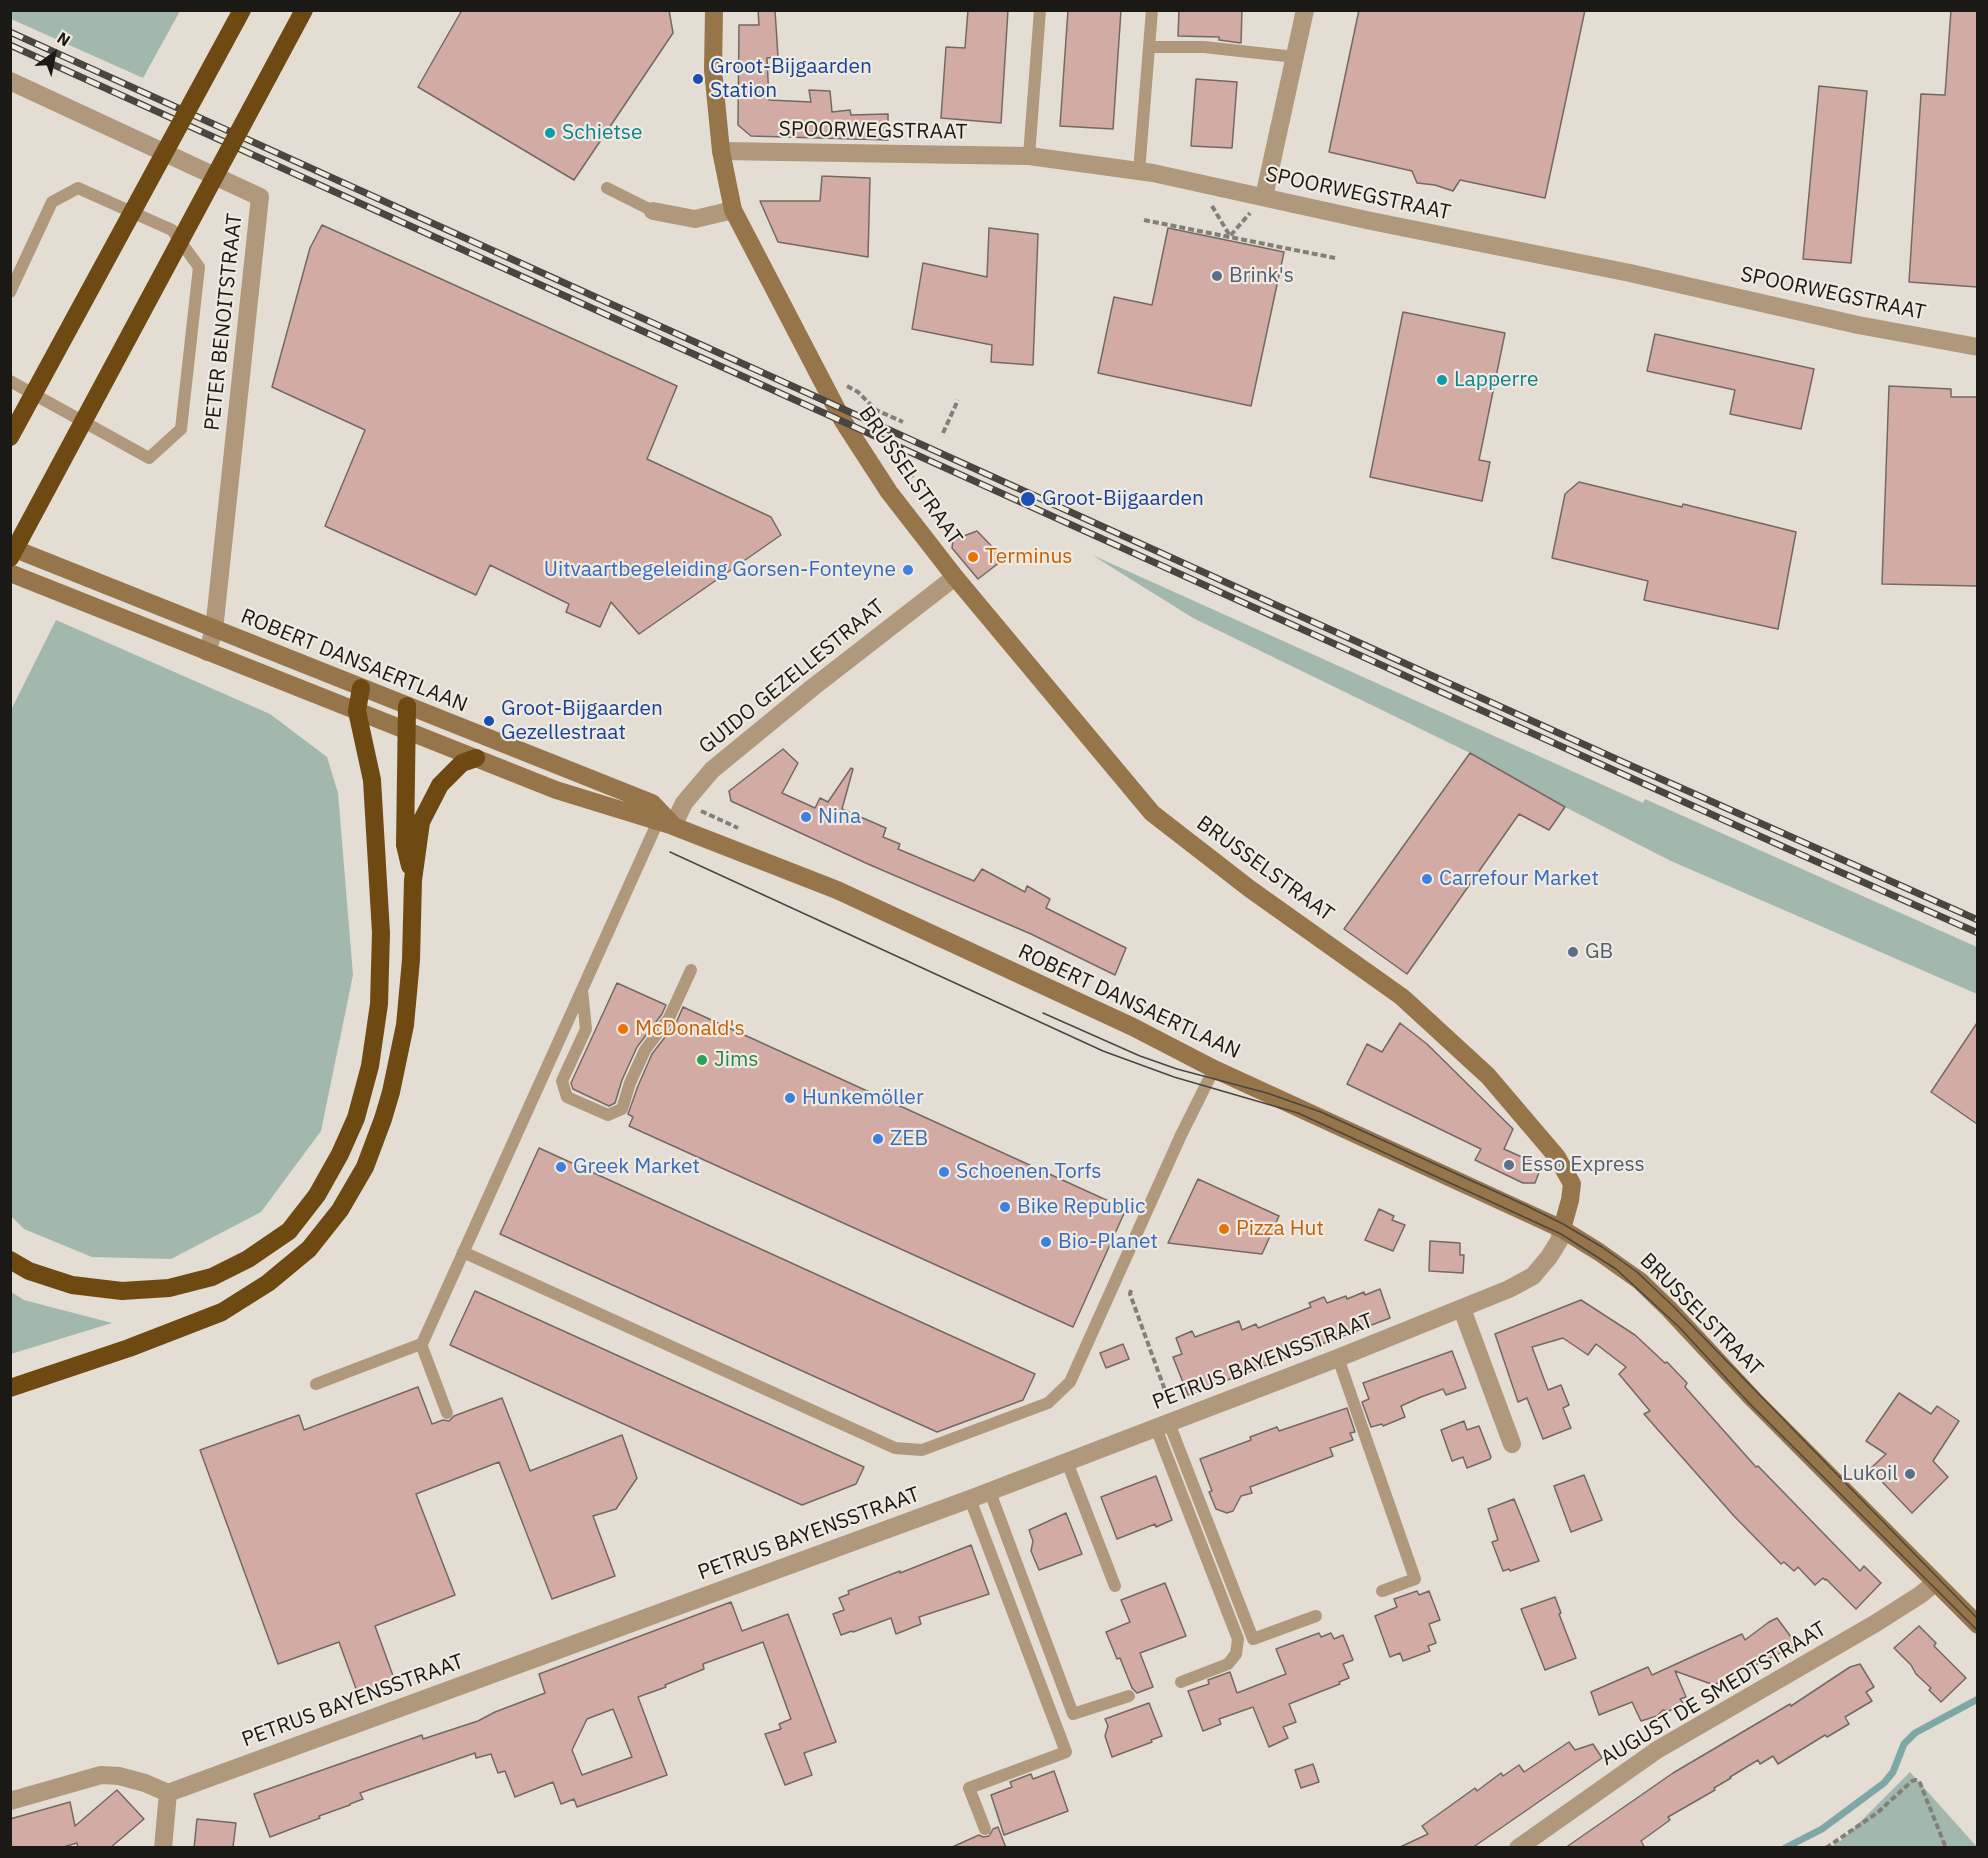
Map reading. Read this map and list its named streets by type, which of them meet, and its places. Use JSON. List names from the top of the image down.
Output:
{
  "streets": {
    "street": [
      "SPOORWEGSTRAAT",
      "PETER BENOITSTRAAT",
      "BRUSSELSTRAAT",
      "ROBERT DANSAERTLAAN",
      "GUIDO GEZELLESTRAAT",
      "PETRUS BAYENSSTRAAT",
      "AUGUST DE SMEDTSTRAAT"
    ]
  },
  "crossings": [
    ["SPOORWEGSTRAAT", "BRUSSELSTRAAT"],
    ["PETER BENOITSTRAAT", "ROBERT DANSAERTLAAN"],
    ["BRUSSELSTRAAT", "ROBERT DANSAERTLAAN"],
    ["BRUSSELSTRAAT", "GUIDO GEZELLESTRAAT"],
    ["BRUSSELSTRAAT", "PETRUS BAYENSSTRAAT"],
    ["BRUSSELSTRAAT", "AUGUST DE SMEDTSTRAAT"],
    ["ROBERT DANSAERTLAAN", "GUIDO GEZELLESTRAAT"],
    ["ROBERT DANSAERTLAAN", "PETRUS BAYENSSTRAAT"]
  ],
  "places": [
    "Groot-Bijgaarden Station",
    "Schietse",
    "Brink's",
    "Lapperre",
    "Groot-Bijgaarden",
    "Terminus",
    "Uitvaartbegeleiding Gorsen-Fonteyne",
    "Groot-Bijgaarden Gezellestraat",
    "Nina",
    "Carrefour Market",
    "GB",
    "McDonald's",
    "Jims",
    "Hunkemöller",
    "ZEB",
    "Esso Express",
    "Greek Market",
    "Schoenen Torfs",
    "Bike Republic",
    "Pizza Hut",
    "Bio-Planet",
    "Lukoil"
  ],
  "north": "top right"
}
